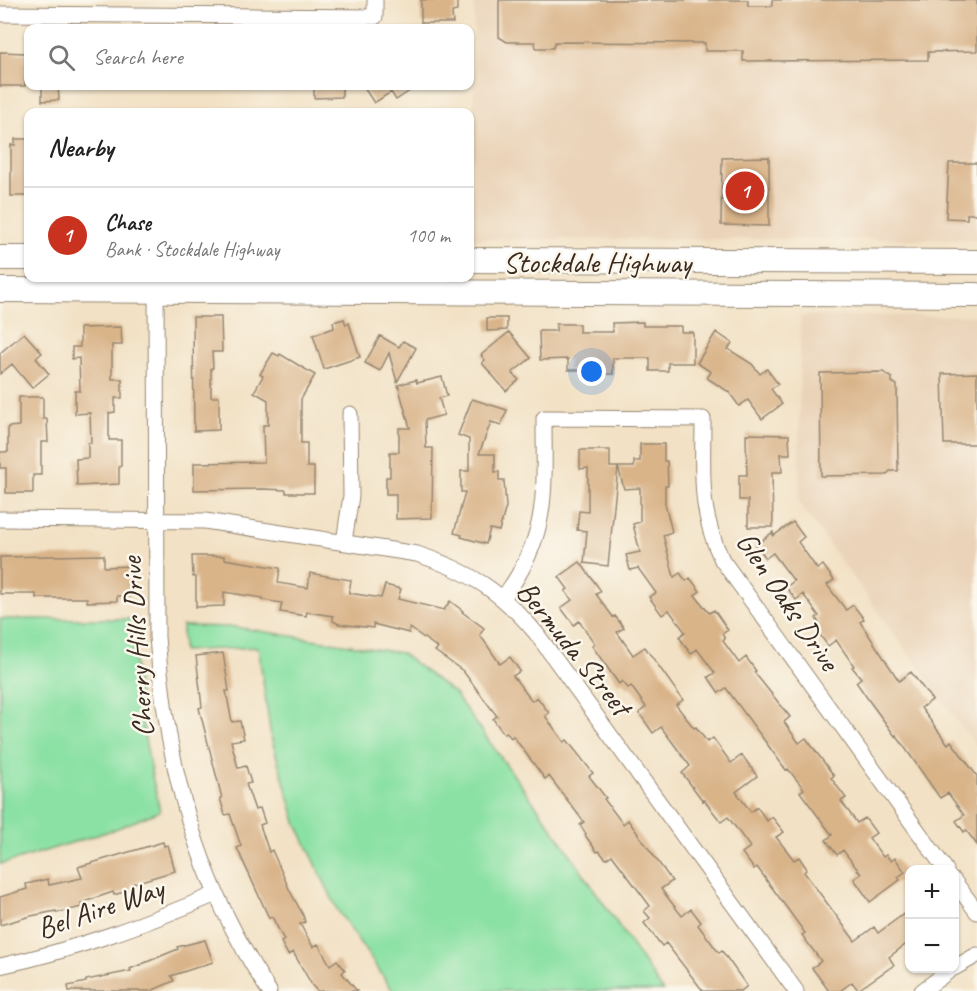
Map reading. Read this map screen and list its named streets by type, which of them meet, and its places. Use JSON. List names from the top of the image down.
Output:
{
  "streets": {
    "main road": ["Stockdale Highway"],
    "street": [
      "Glen Oaks Drive",
      "Cherry Hills Drive",
      "Bermuda Street",
      "Bel Aire Way"
    ]
  },
  "crossings": [
    ["Stockdale Highway", "Cherry Hills Drive"],
    ["Glen Oaks Drive", "Bermuda Street"],
    ["Cherry Hills Drive", "Bermuda Street"],
    ["Cherry Hills Drive", "Bel Aire Way"]
  ],
  "page": {
    "search": "Search here",
    "heading": "Nearby",
    "pins": "1",
    "list": [
      {
        "mark": "1",
        "name": "Chase",
        "note": "Bank · Stockdale Highway",
        "value": "100 m"
      }
    ],
    "map_buttons": ["+", "−"]
  }
}
